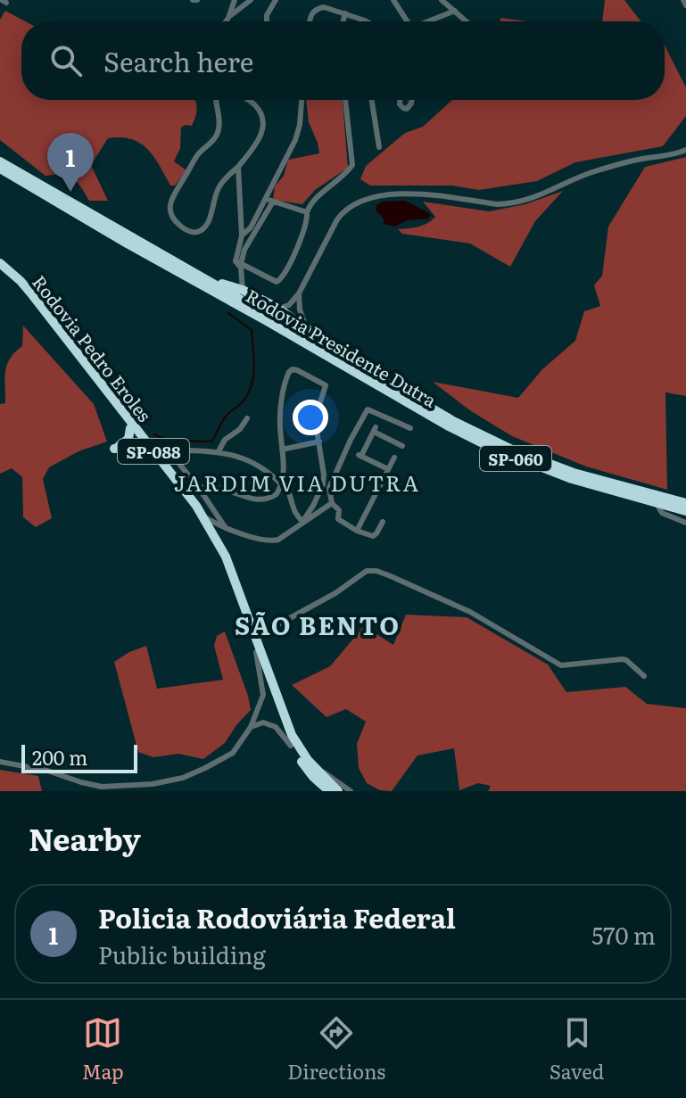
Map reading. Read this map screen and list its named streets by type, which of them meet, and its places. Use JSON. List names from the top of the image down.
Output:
{
  "streets": {
    "highway": [
      "Rodovia Presidente Dutra",
      "Rodovia Pedro Eroles",
      "SP-088",
      "SP-060"
    ]
  },
  "districts": ["JARDIM VIA DUTRA", "SÃO BENTO"],
  "scale_bar": "200 m",
  "page": {
    "search": "Search here",
    "pins": "1",
    "scale": "200 m",
    "heading": "Nearby",
    "list": [
      {
        "mark": "1",
        "name": "Policia Rodoviária Federal",
        "note": "Public building",
        "value": "570 m"
      }
    ],
    "nav": ["Map", "Directions", "Saved"]
  }
}
